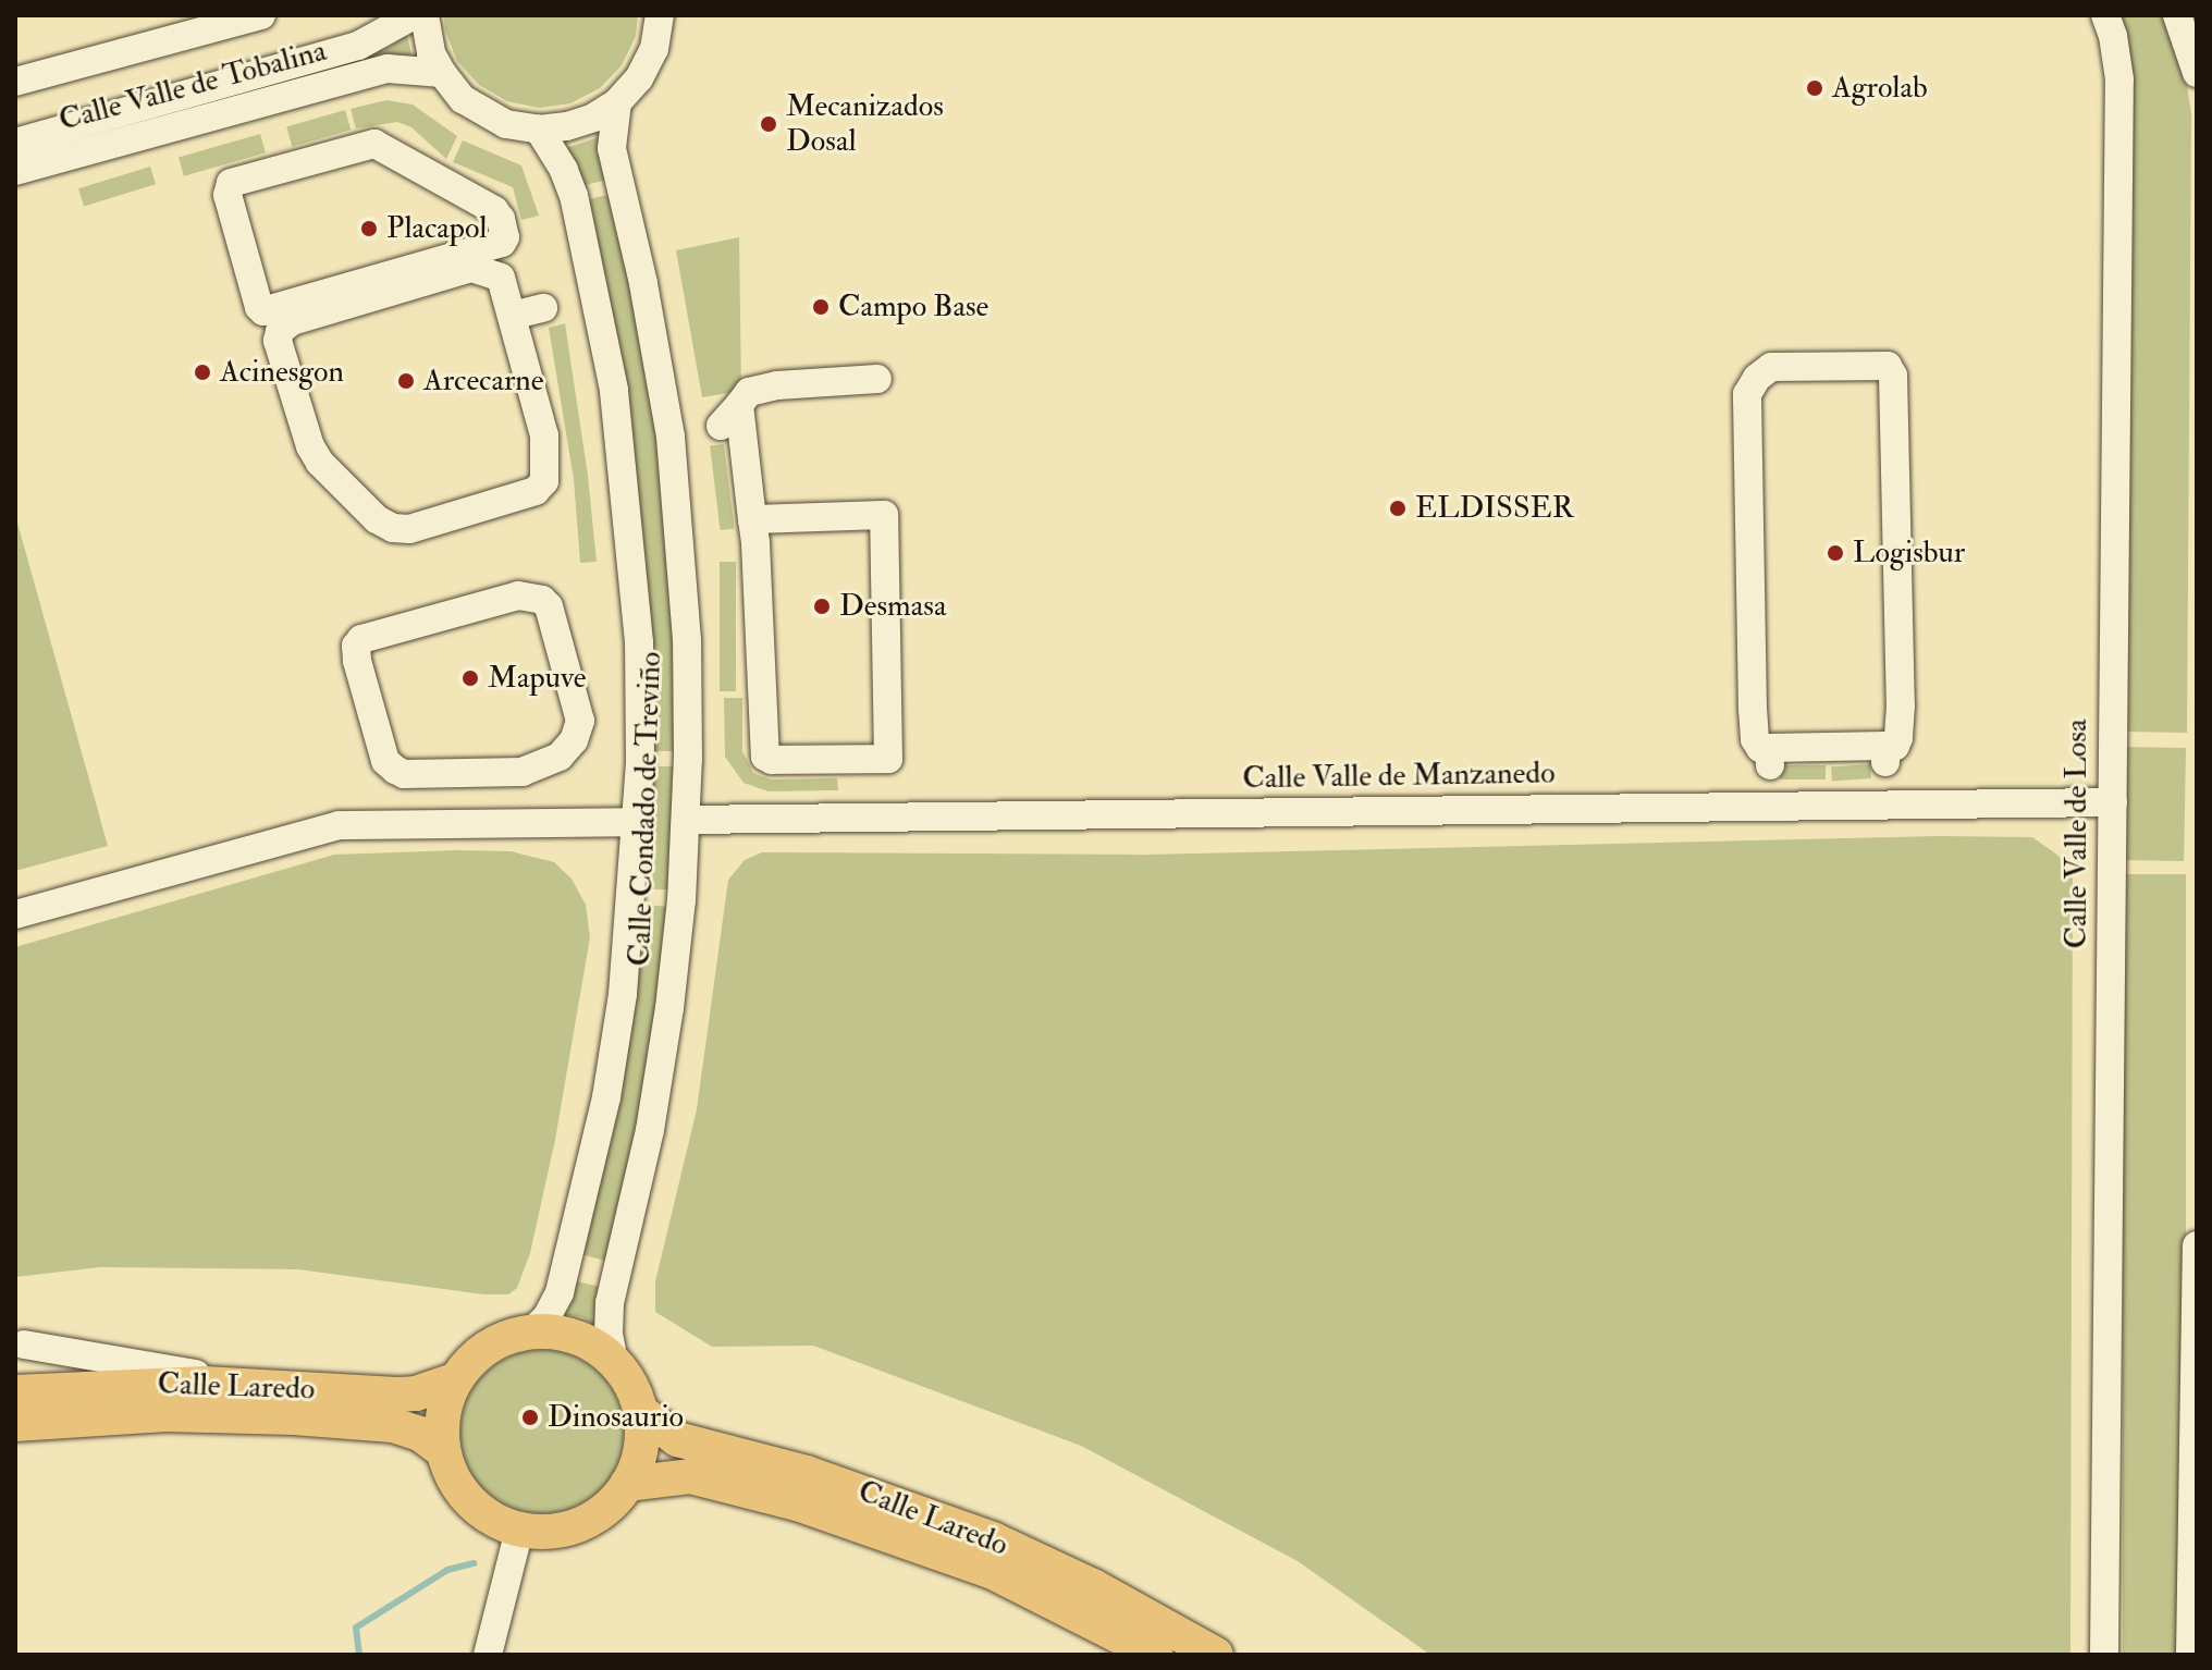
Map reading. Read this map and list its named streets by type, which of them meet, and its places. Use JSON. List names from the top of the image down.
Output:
{
  "streets": {
    "main road": ["Calle Laredo"],
    "street": [
      "Calle Valle de Tobalina",
      "Calle Valle de Manzanedo",
      "Calle Condado de Treviño",
      "Calle Valle de Losa"
    ]
  },
  "crossings": [
    ["Calle Valle de Manzanedo", "Calle Condado de Treviño"],
    ["Calle Valle de Manzanedo", "Calle Valle de Losa"],
    ["Calle Condado de Treviño", "Calle Laredo"]
  ],
  "places": [
    "Agrolab",
    "Mecanizados Dosal",
    "Placapol",
    "Campo Base",
    "Acinesgon",
    "Arcecarne",
    "ELDISSER",
    "Logisbur",
    "Desmasa",
    "Mapuve",
    "Dinosaurio"
  ]
}
